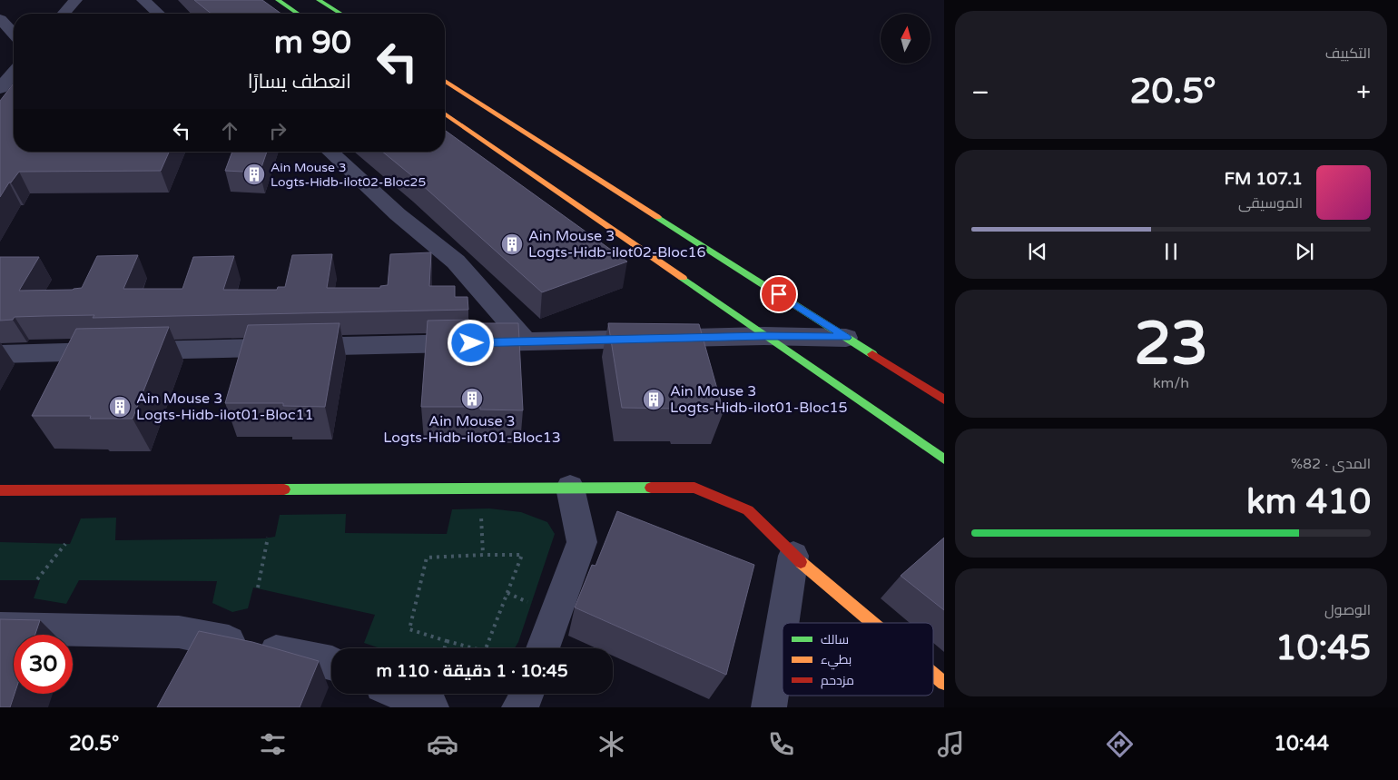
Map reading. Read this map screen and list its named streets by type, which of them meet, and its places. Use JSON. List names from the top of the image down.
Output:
{
  "places": {
    "building": [
      "Ain Mouse 3 Logts-Hidb-ilot02-Bloc25",
      "Ain Mouse 3 Logts-Hidb-ilot02-Bloc16",
      "Ain Mouse 3 Logts-Hidb-ilot01-Bloc13",
      "Ain Mouse 3 Logts-Hidb-ilot01-Bloc15",
      "Ain Mouse 3 Logts-Hidb-ilot01-Bloc11"
    ]
  },
  "legend": ["سالك", "بطيء", "مزدحم"],
  "north": "top",
  "page": {
    "tile": [
      "التكييف",
      ["23", "km/h"],
      ["المدى · 82%", "410 km"],
      ["الوصول", "10:45"]
    ],
    "turn": ["90 m", "انعطف يسارًا"],
    "heat": ["−", "20.5°", "+"],
    "song": ["107.1 FM", "الموسيقى"],
    "limit": "30",
    "trip": "10:45 · 1 دقيقة · 110 m",
    "tabs": ["10:44", "20.5°"]
  }
}
